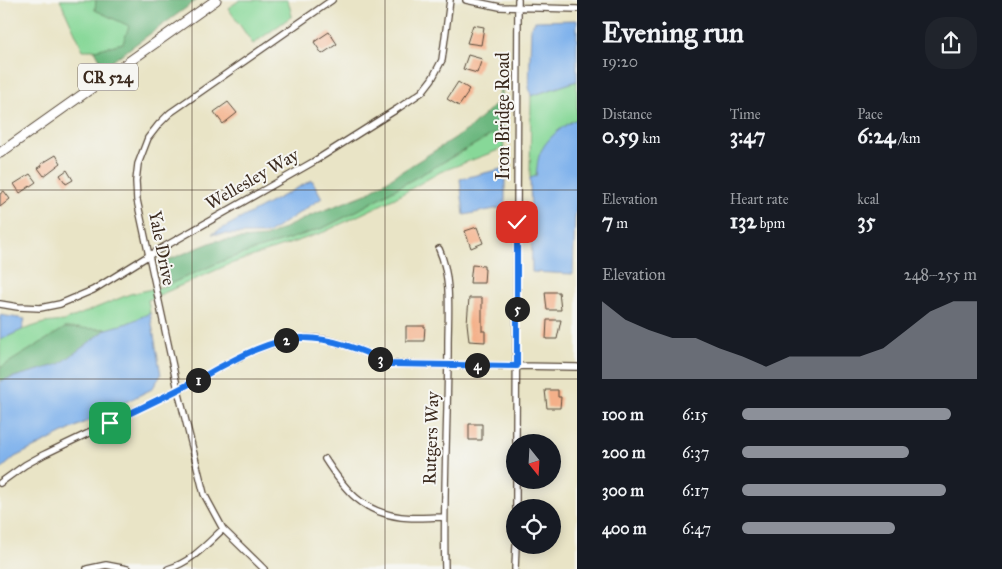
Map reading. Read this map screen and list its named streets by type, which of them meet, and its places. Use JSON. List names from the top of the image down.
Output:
{
  "streets": {
    "main road": ["CR 524"],
    "street": [
      "Iron Bridge Road",
      "Wellesley Way",
      "Yale Drive",
      "Rutgers Way"
    ]
  },
  "crossings": [
    ["Wellesley Way", "Yale Drive"]
  ],
  "north": "bottom",
  "page": {
    "heading": ["Evening run", "19:20"],
    "stats": [
      ["Distance", "0.59 km"],
      ["Time", "3:47"],
      ["Pace", "6:24 /km"],
      ["Elevation", "7 m"],
      ["Heart rate", "132 bpm"],
      ["kcal", "35"]
    ],
    "chart": ["Elevation", "248–255 m"],
    "pins": [
      "5",
      "2",
      "3",
      "4",
      "1"
    ],
    "list": [
      {
        "name": "100 m",
        "note": "6:15"
      },
      {
        "name": "200 m",
        "note": "6:37"
      },
      {
        "name": "300 m",
        "note": "6:17"
      },
      {
        "name": "400 m",
        "note": "6:47"
      }
    ]
  }
}
